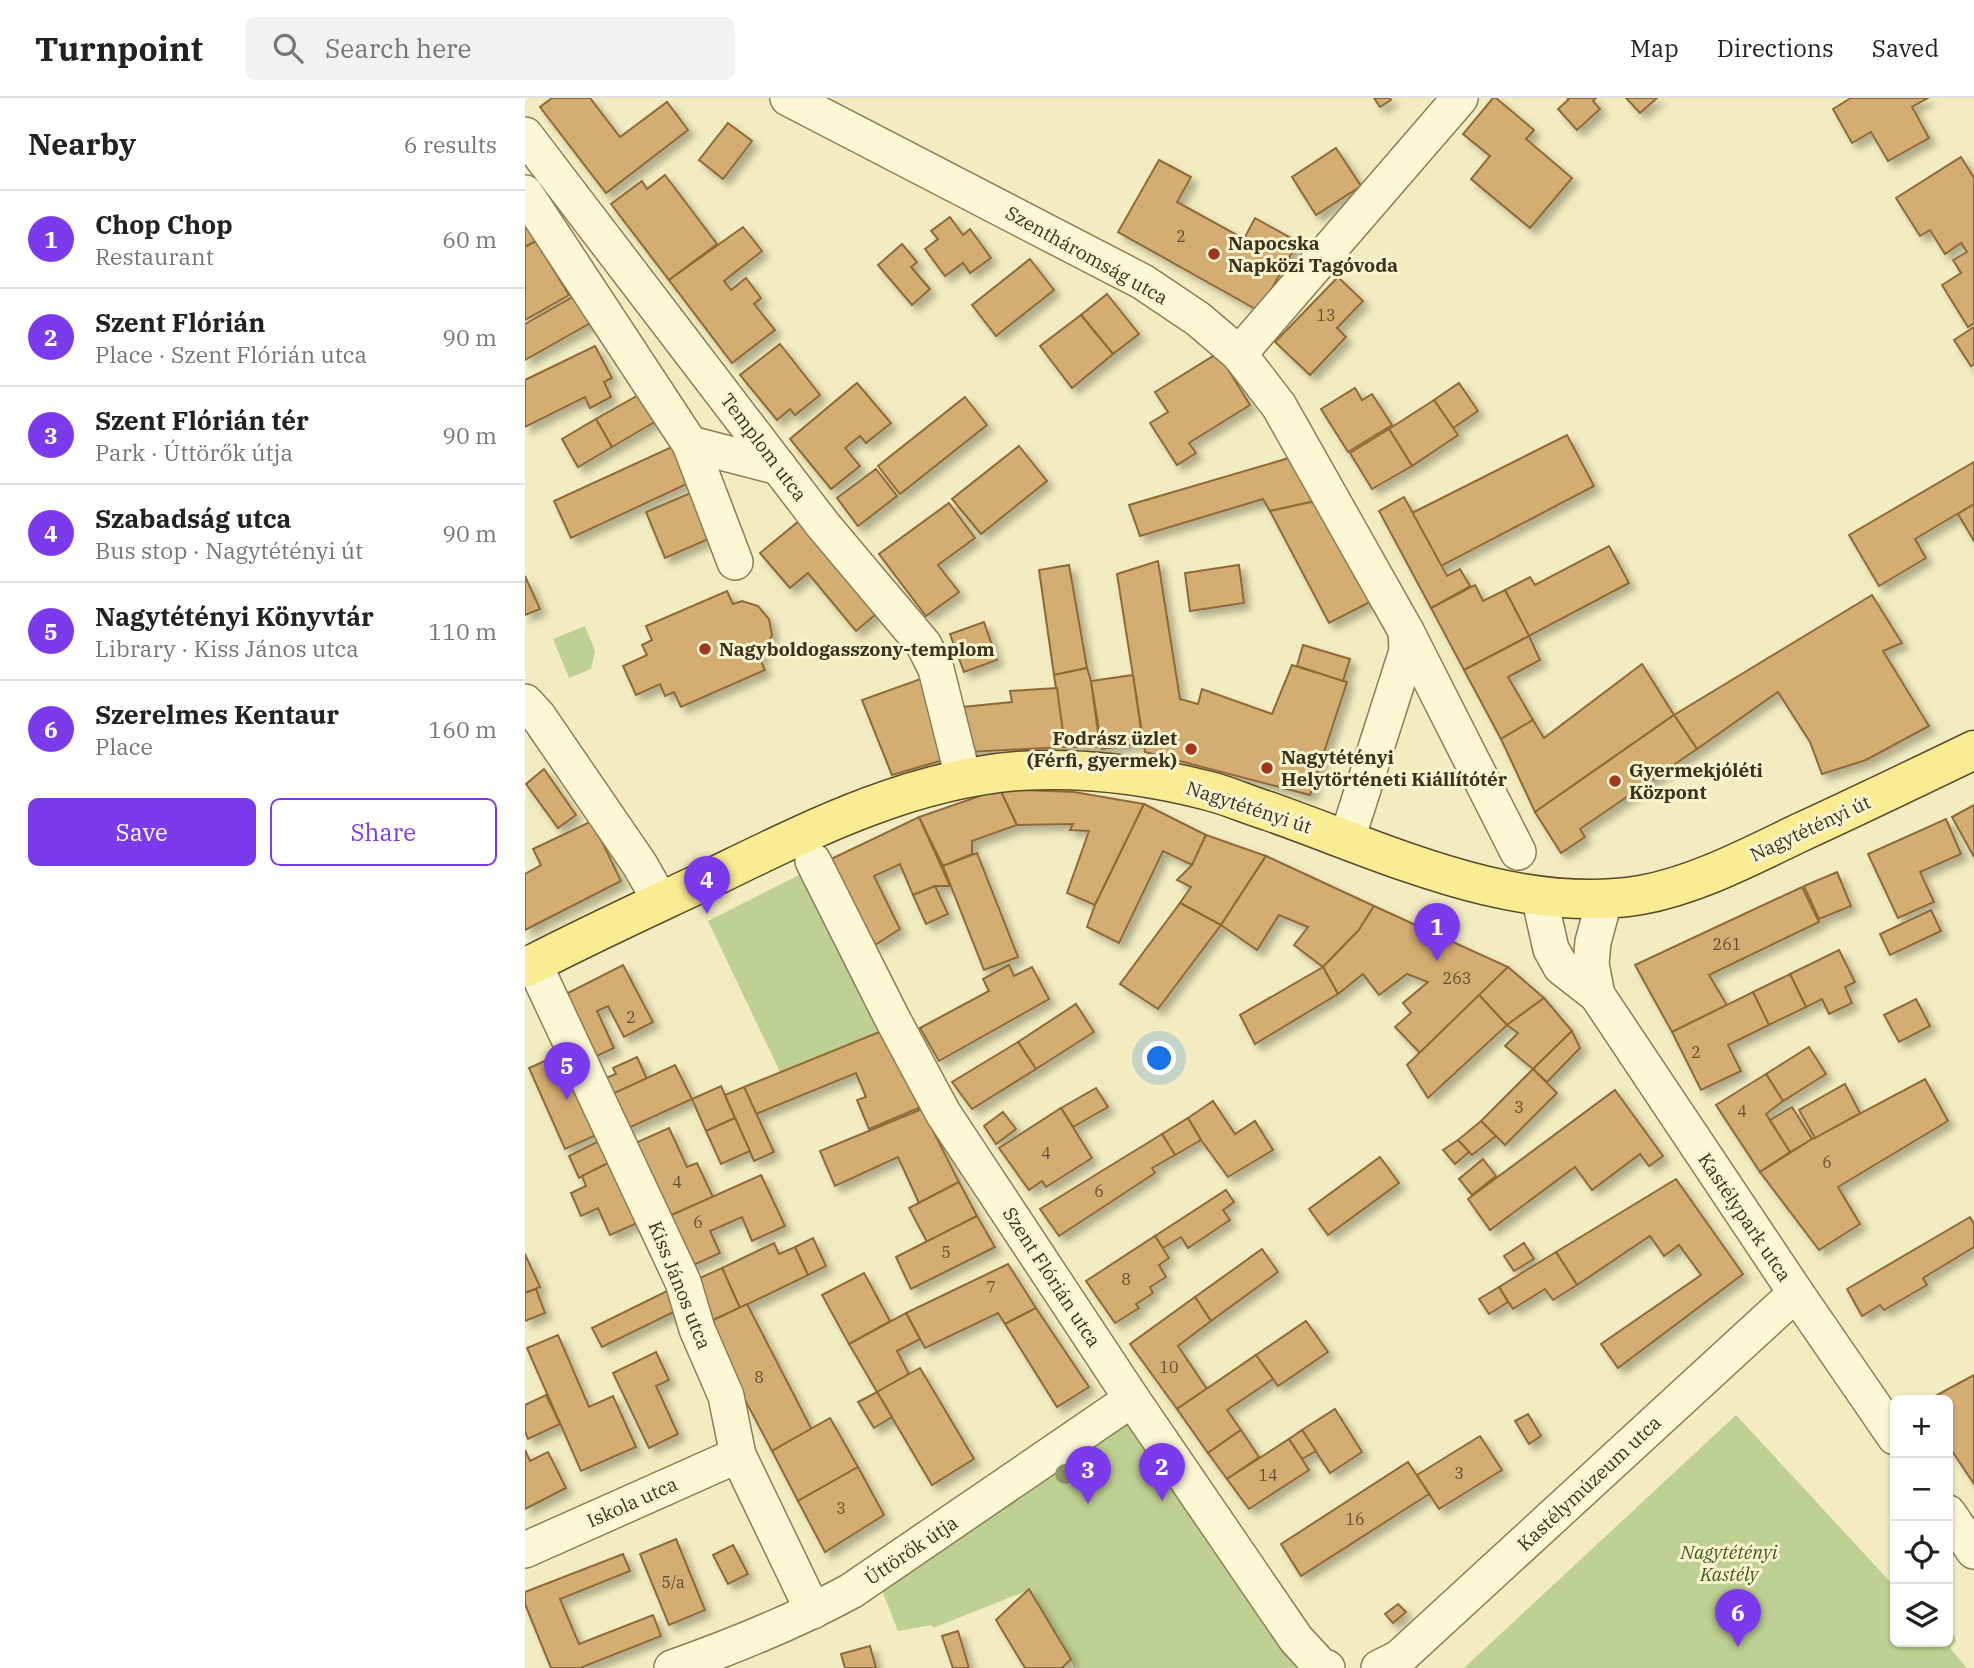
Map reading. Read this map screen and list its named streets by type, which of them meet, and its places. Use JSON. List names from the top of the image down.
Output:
{
  "streets": {
    "main road": ["Nagytétényi út"],
    "street": [
      "Szentháromság utca",
      "Templom utca",
      "Kastélypark utca",
      "Szent Flórián utca",
      "Kiss János utca",
      "Kastélymúzeum utca",
      "Iskola utca",
      "Úttörők útja"
    ]
  },
  "crossings": [
    ["Templom utca", "Nagytétényi út"],
    ["Nagytétényi út", "Kastélypark utca"],
    ["Nagytétényi út", "Kiss János utca"],
    ["Kastélypark utca", "Kastélymúzeum utca"],
    ["Szent Flórián utca", "Úttörők útja"],
    ["Kiss János utca", "Iskola utca"],
    ["Kiss János utca", "Úttörők útja"]
  ],
  "parks": ["Nagytétényi Kastély"],
  "places": [
    "Napocska Napközi Tagóvoda",
    "Nagyboldogasszony-templom",
    "Fodrász üzlet (Férfi, gyermek)",
    "Nagytétényi Helytörténeti Kiállítótér",
    "Gyermekjóléti Központ"
  ],
  "house_numbers": [
    "2",
    "13",
    "261",
    "263",
    "2",
    "2",
    "3",
    "4",
    "4",
    "6",
    "4",
    "6",
    "6",
    "5",
    "8",
    "7",
    "10",
    "8",
    "3",
    "14",
    "3",
    "16",
    "5/a"
  ],
  "page": {
    "header": "Turnpoint",
    "search": "Search here",
    "nav": ["Map", "Directions", "Saved"],
    "heading": ["Nearby", "6 results"],
    "list": [
      {
        "mark": "1",
        "name": "Chop Chop",
        "note": "Restaurant",
        "value": "60 m"
      },
      {
        "mark": "2",
        "name": "Szent Flórián",
        "note": "Place · Szent Flórián utca",
        "value": "90 m"
      },
      {
        "mark": "3",
        "name": "Szent Flórián tér",
        "note": "Park · Úttörők útja",
        "value": "90 m"
      },
      {
        "mark": "4",
        "name": "Szabadság utca",
        "note": "Bus stop · Nagytétényi út",
        "value": "90 m"
      },
      {
        "mark": "5",
        "name": "Nagytétényi Könyvtár",
        "note": "Library · Kiss János utca",
        "value": "110 m"
      },
      {
        "mark": "6",
        "name": "Szerelmes Kentaur",
        "note": "Place",
        "value": "160 m"
      }
    ],
    "buttons": ["Save", "Share"],
    "pins": [
      "4",
      "1",
      "5",
      "2",
      "3",
      "6"
    ],
    "map_buttons": ["+", "−"]
  }
}
